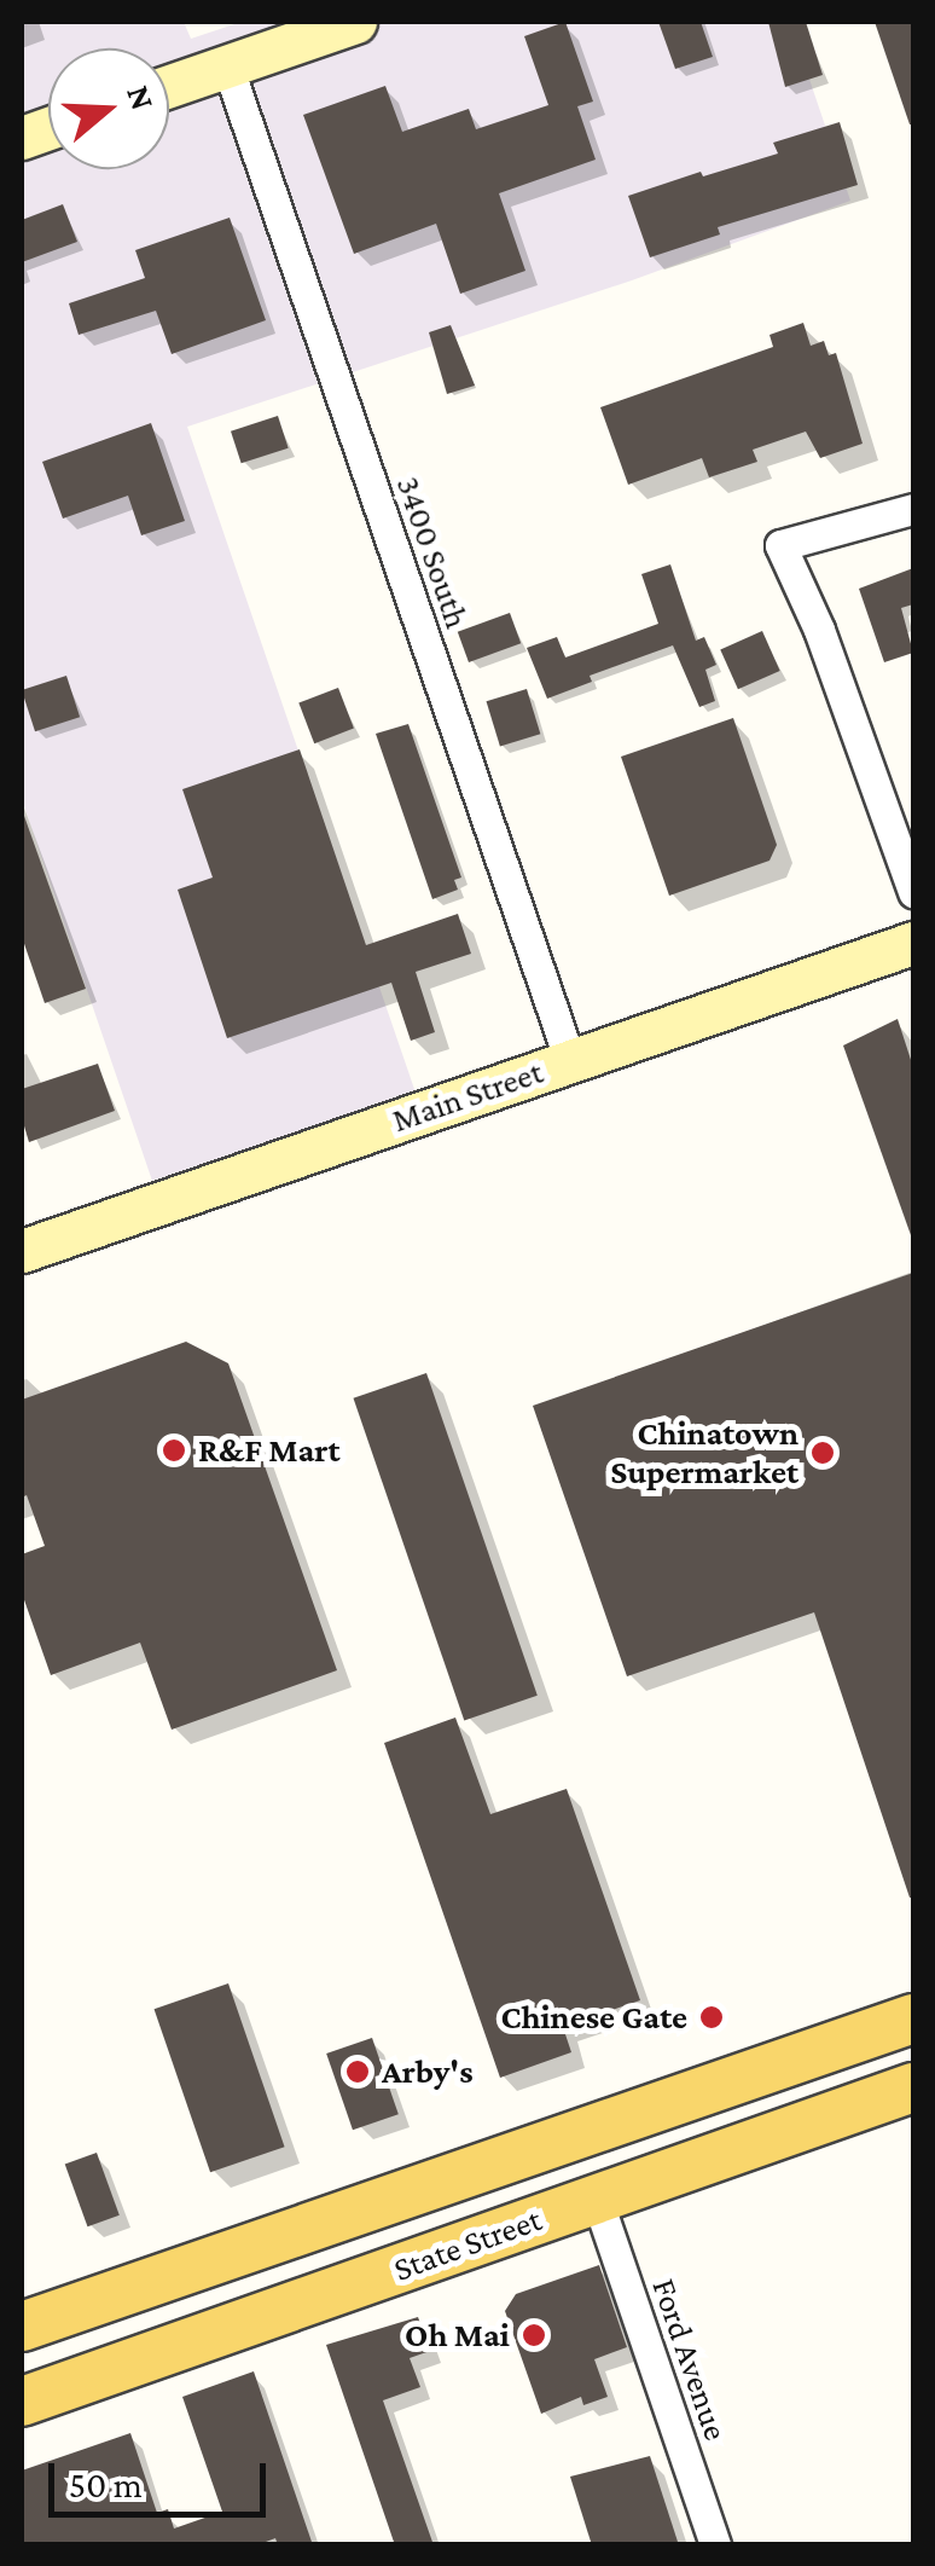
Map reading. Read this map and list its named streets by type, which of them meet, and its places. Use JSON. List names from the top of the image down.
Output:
{
  "streets": {
    "main road": ["State Street"],
    "street": ["3400 South", "Main Street", "Ford Avenue"]
  },
  "crossings": [
    ["3400 South", "Main Street"],
    ["State Street", "Ford Avenue"]
  ],
  "places": [
    "R&F Mart",
    "Chinatown Supermarket",
    "Chinese Gate",
    "Arby's",
    "Oh Mai"
  ],
  "scale_bar": "50 m",
  "north": "right"
}
